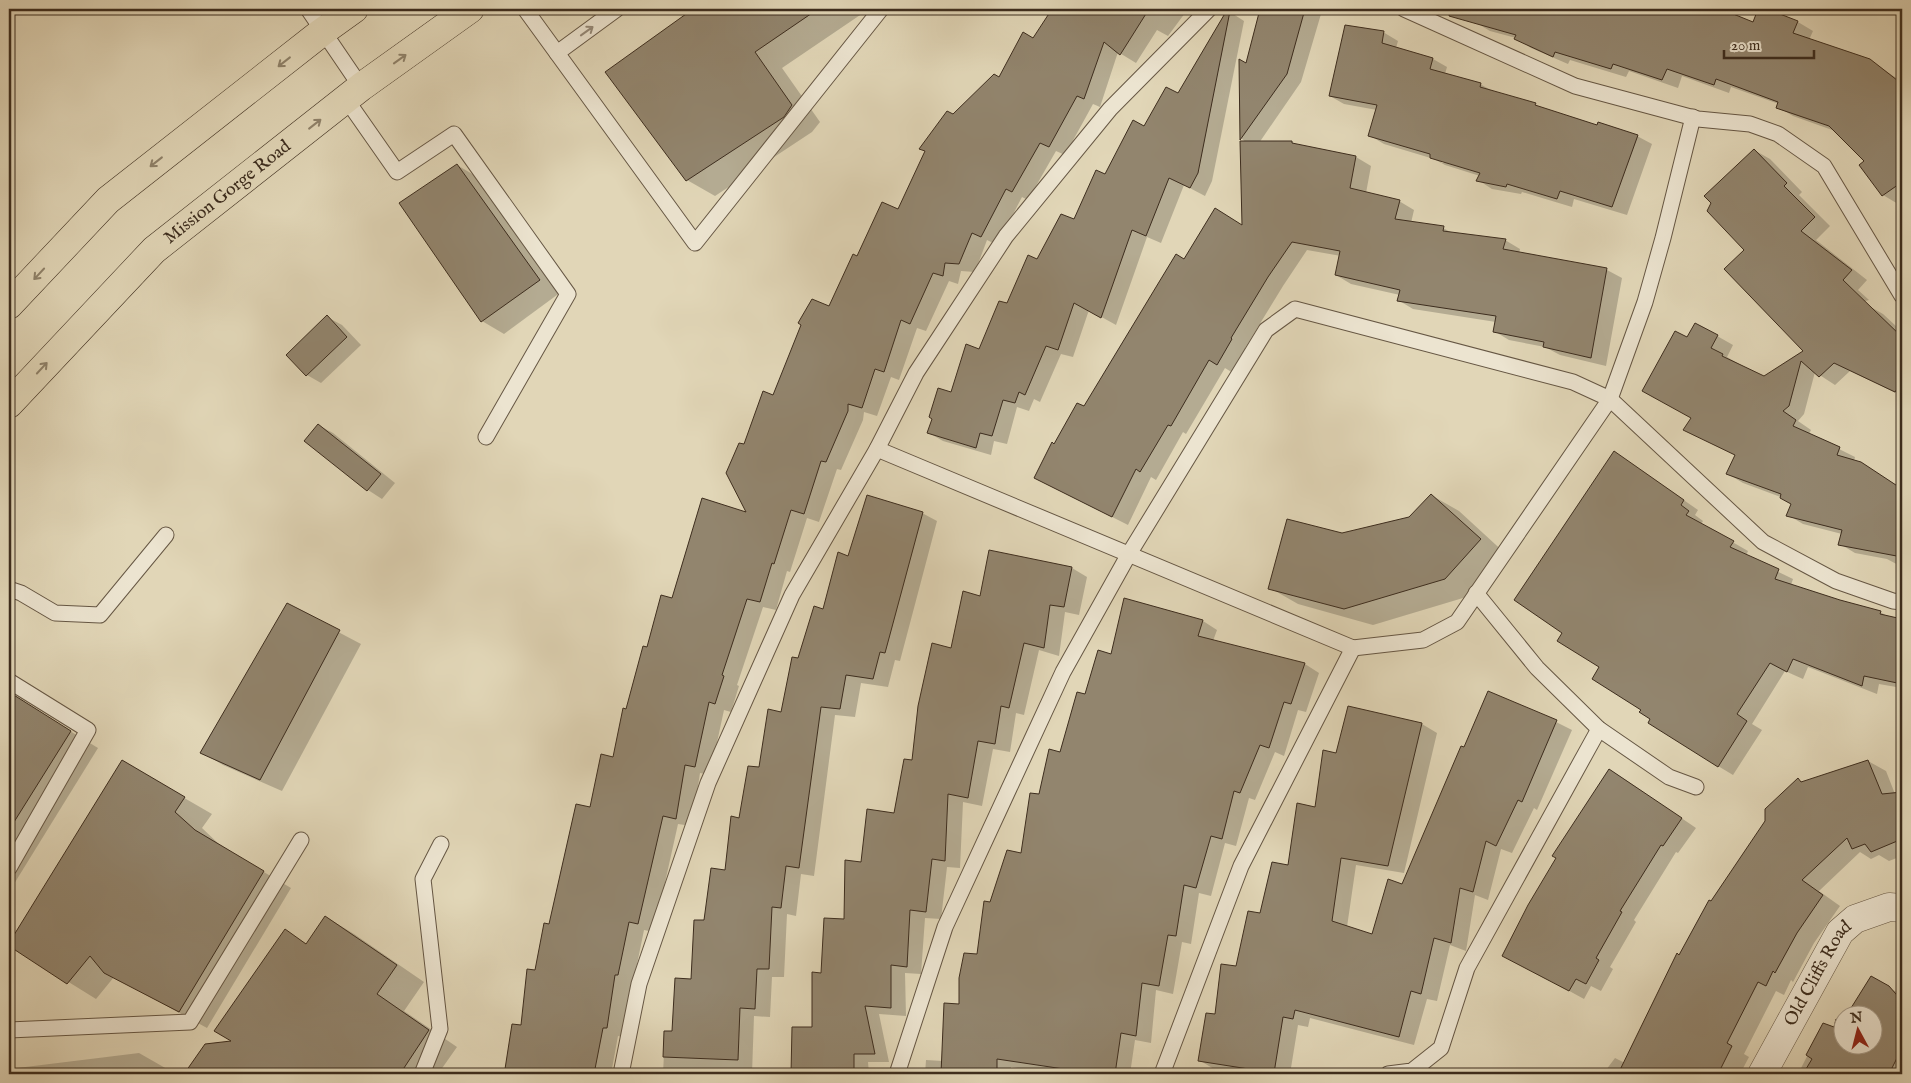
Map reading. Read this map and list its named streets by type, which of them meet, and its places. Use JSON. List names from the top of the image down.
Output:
{
  "streets": {
    "main road": ["Mission Gorge Road"],
    "street": ["Old Cliffs Road"]
  },
  "scale_bar": "20 m",
  "north": "top"
}
